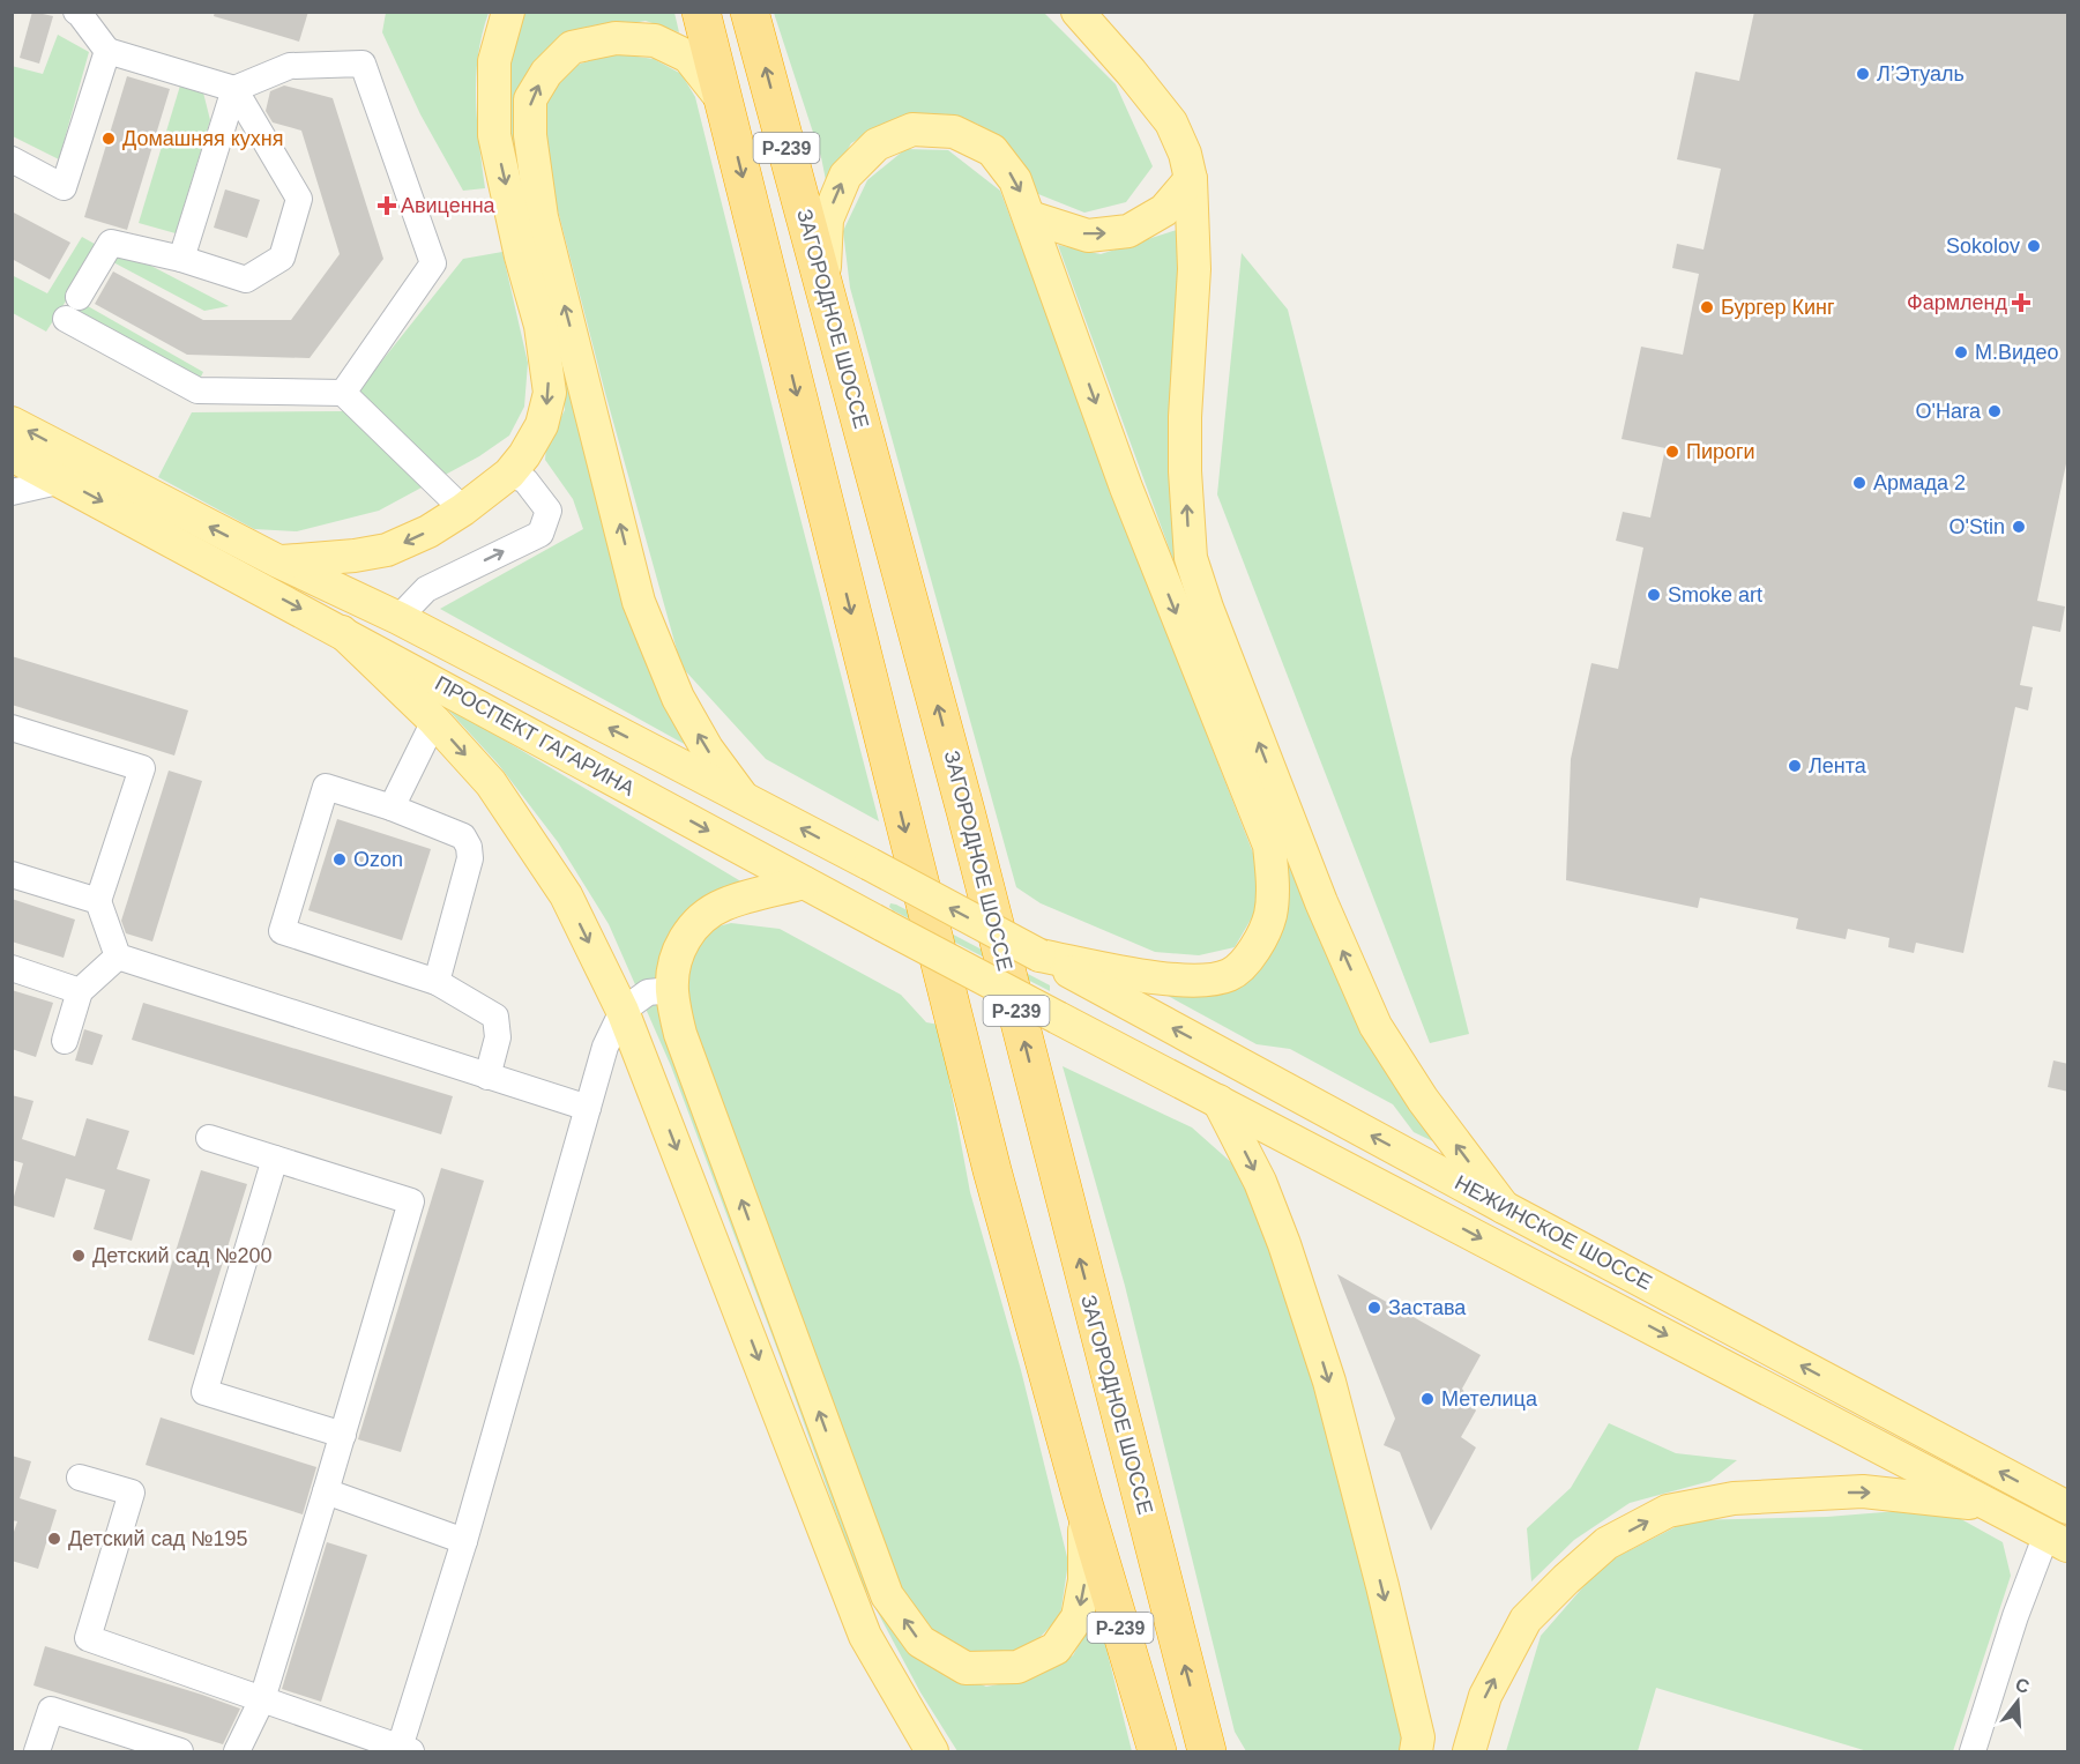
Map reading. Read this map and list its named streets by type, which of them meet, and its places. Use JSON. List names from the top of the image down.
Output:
{
  "streets": {
    "highway": ["Р-239", "ЗАГОРОДНОЕ ШОССЕ"],
    "main road": ["ПРОСПЕКТ ГАГАРИНА", "НЕЖИНСКОЕ ШОССЕ"]
  },
  "crossings": [
    ["ПРОСПЕКТ ГАГАРИНА", "НЕЖИНСКОЕ ШОССЕ"]
  ],
  "places": {
    "other": [
      "Л’Этуаль",
      "Домашняя кухня",
      "Sokolov",
      "Бургер Кинг",
      "М.Видео",
      "O'Hara",
      "Пироги",
      "Армада 2",
      "O'Stin",
      "Smoke art",
      "Лента",
      "Ozon",
      "Детский сад №200",
      "Застава",
      "Метелица",
      "Детский сад №195"
    ],
    "health": ["Авиценна", "Фармленд"]
  },
  "north": "top"
}
